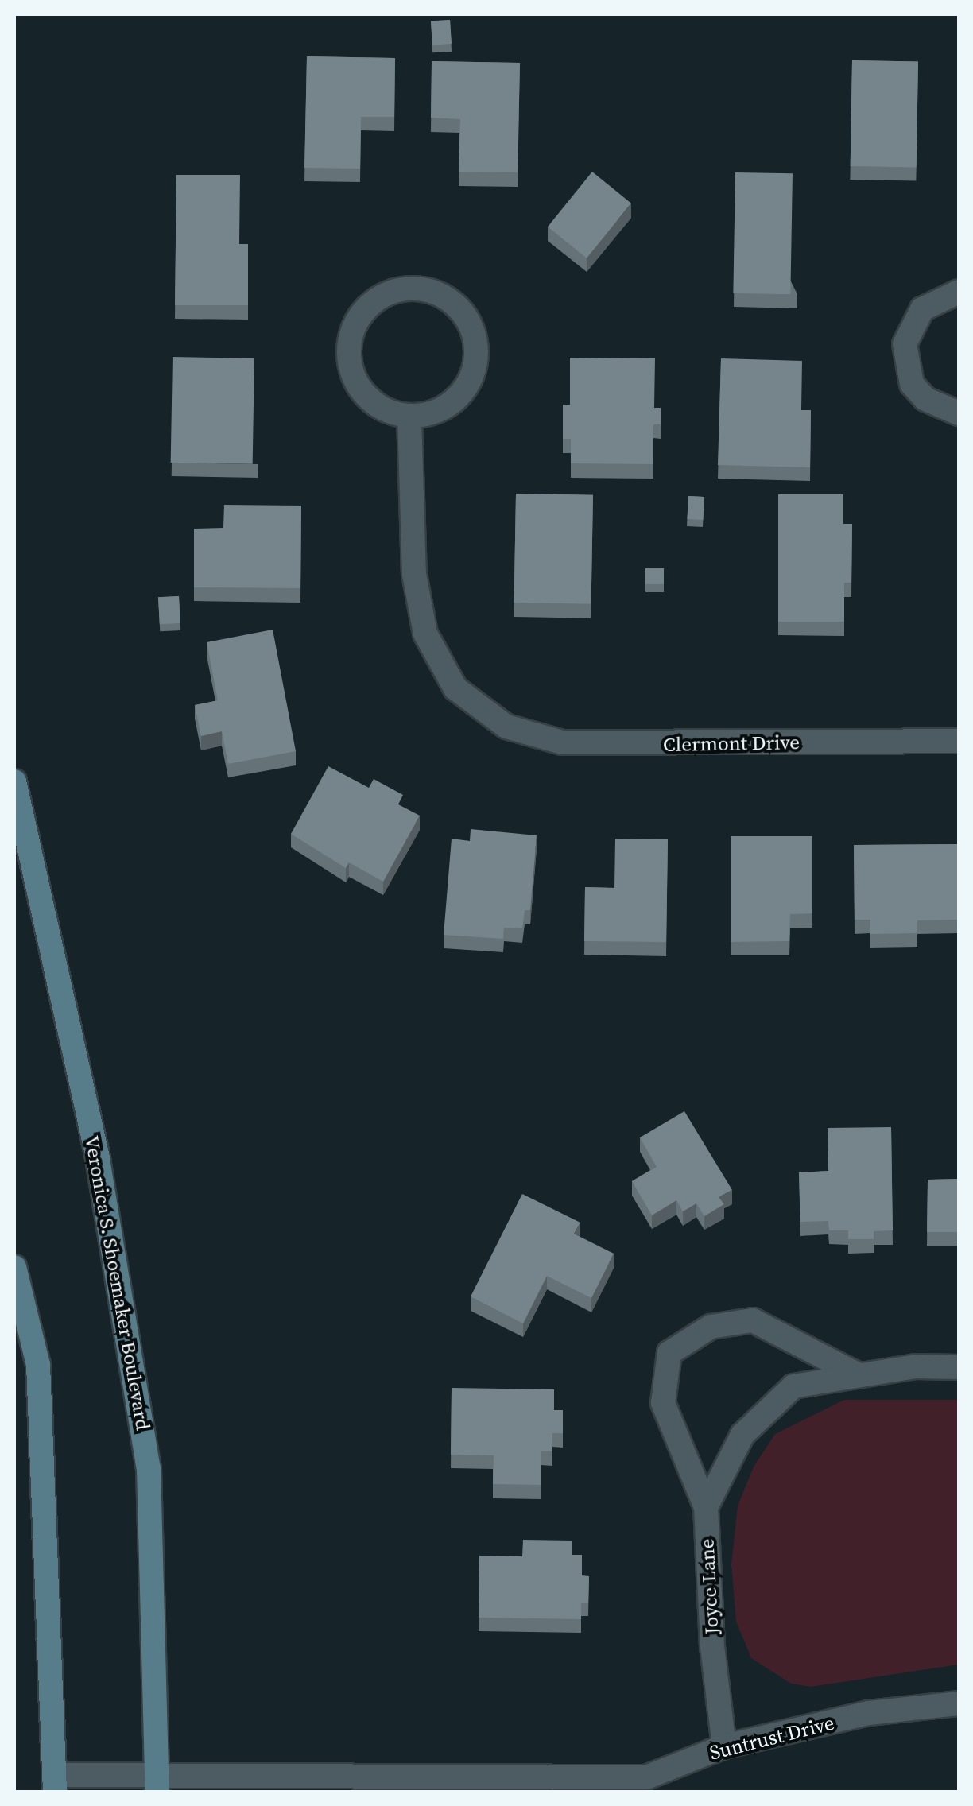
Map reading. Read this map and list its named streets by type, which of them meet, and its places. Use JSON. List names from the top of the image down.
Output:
{
  "streets": {
    "street": [
      "Clermont Drive",
      "Veronica S. Shoemaker Boulevard",
      "Joyce Lane",
      "Suntrust Drive"
    ]
  },
  "crossings": [
    ["Veronica S. Shoemaker Boulevard", "Suntrust Drive"],
    ["Joyce Lane", "Suntrust Drive"]
  ]
}
